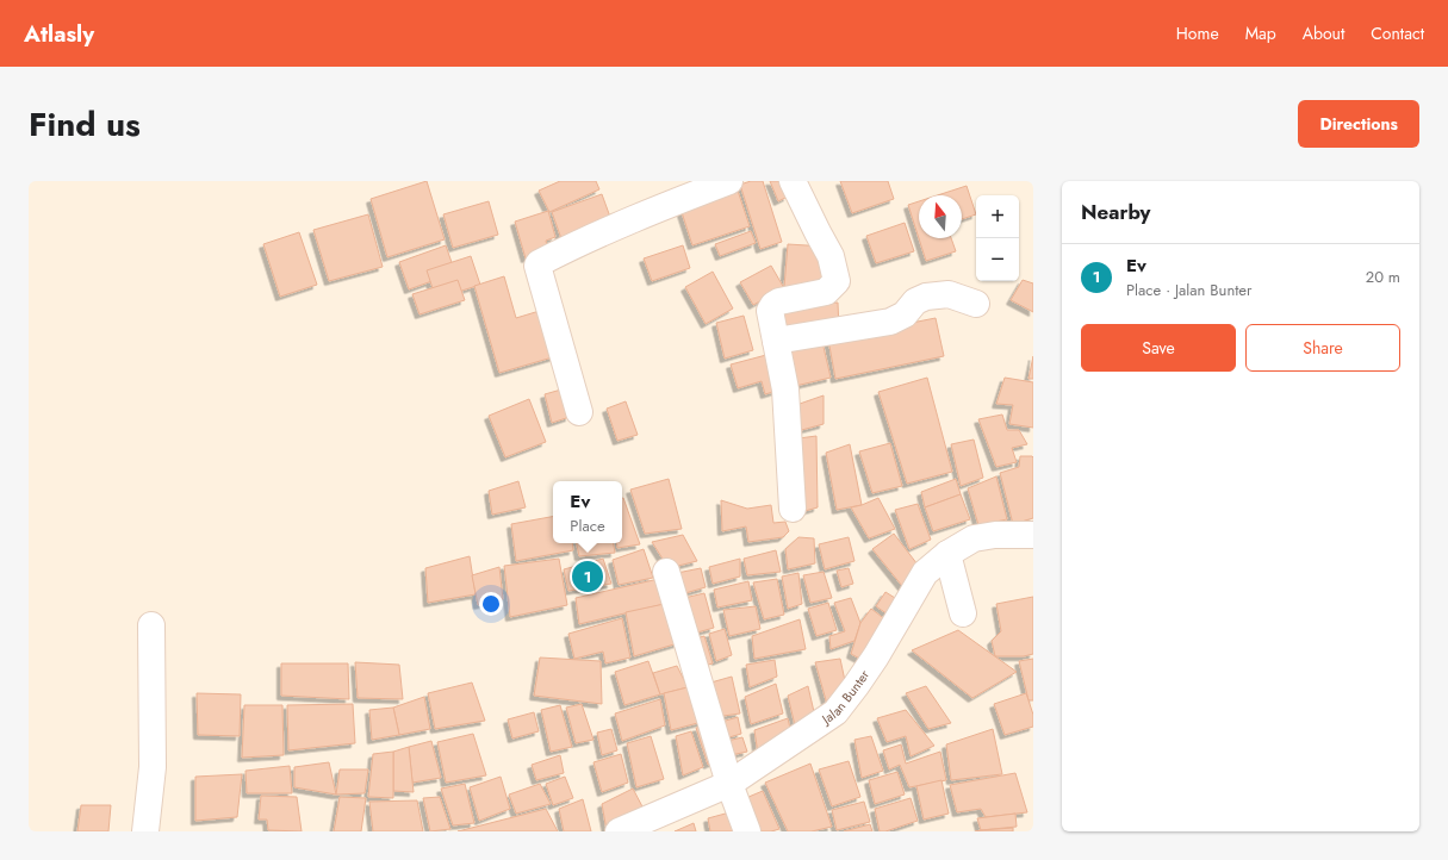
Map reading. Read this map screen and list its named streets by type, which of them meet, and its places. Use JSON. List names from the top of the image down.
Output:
{
  "streets": {
    "street": ["Jalan Bunter"]
  },
  "north": "top",
  "page": {
    "header": "Atlasly",
    "nav": [
      "Home",
      "Map",
      "About",
      "Contact"
    ],
    "title": "Find us",
    "buttons": [
      "Directions",
      ["Save", "Share"]
    ],
    "heading": "Nearby",
    "map_buttons": ["+", "−"],
    "list": [
      {
        "mark": "1",
        "name": "Ev",
        "note": "Place · Jalan Bunter",
        "value": "20 m"
      }
    ],
    "popup": ["Ev", "Place"],
    "pins": "1"
  }
}
